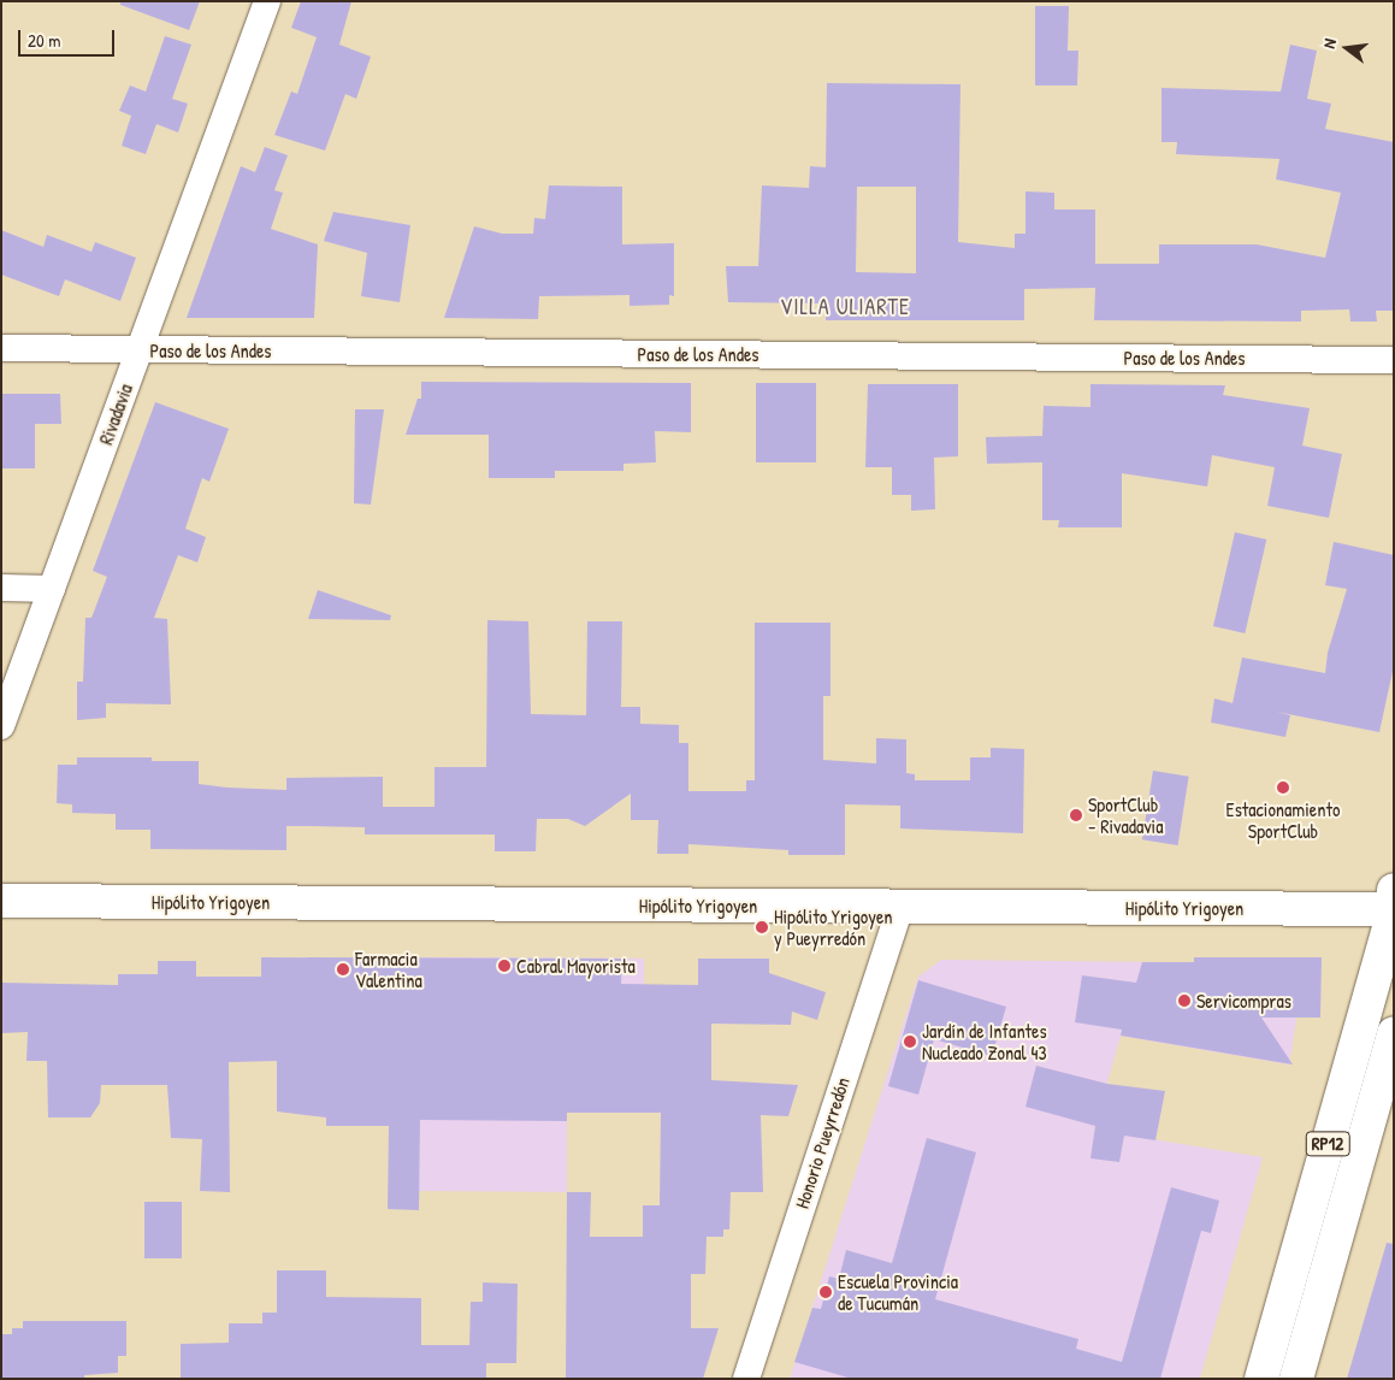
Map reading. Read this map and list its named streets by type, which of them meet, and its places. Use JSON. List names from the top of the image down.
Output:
{
  "streets": {
    "main road": ["Hipólito Yrigoyen", "RP12"],
    "street": ["Paso de los Andes", "Rivadavia", "Honorio Pueyrredón"]
  },
  "crossings": [
    ["Paso de los Andes", "Rivadavia"],
    ["Hipólito Yrigoyen", "Honorio Pueyrredón"],
    ["Hipólito Yrigoyen", "RP12"]
  ],
  "districts": ["VILLA ULIARTE"],
  "places": [
    "Estacionamiento SportClub",
    "SportClub - Rivadavia",
    "Hipólito Yrigoyen y Pueyrredón",
    "Cabral Mayorista",
    "Farmacia Valentina",
    "Servicompras",
    "Jardín de Infantes Nucleado Zonal 43",
    "Escuela Provincia de Tucumán"
  ],
  "scale_bar": "20 m",
  "north": "left"
}
